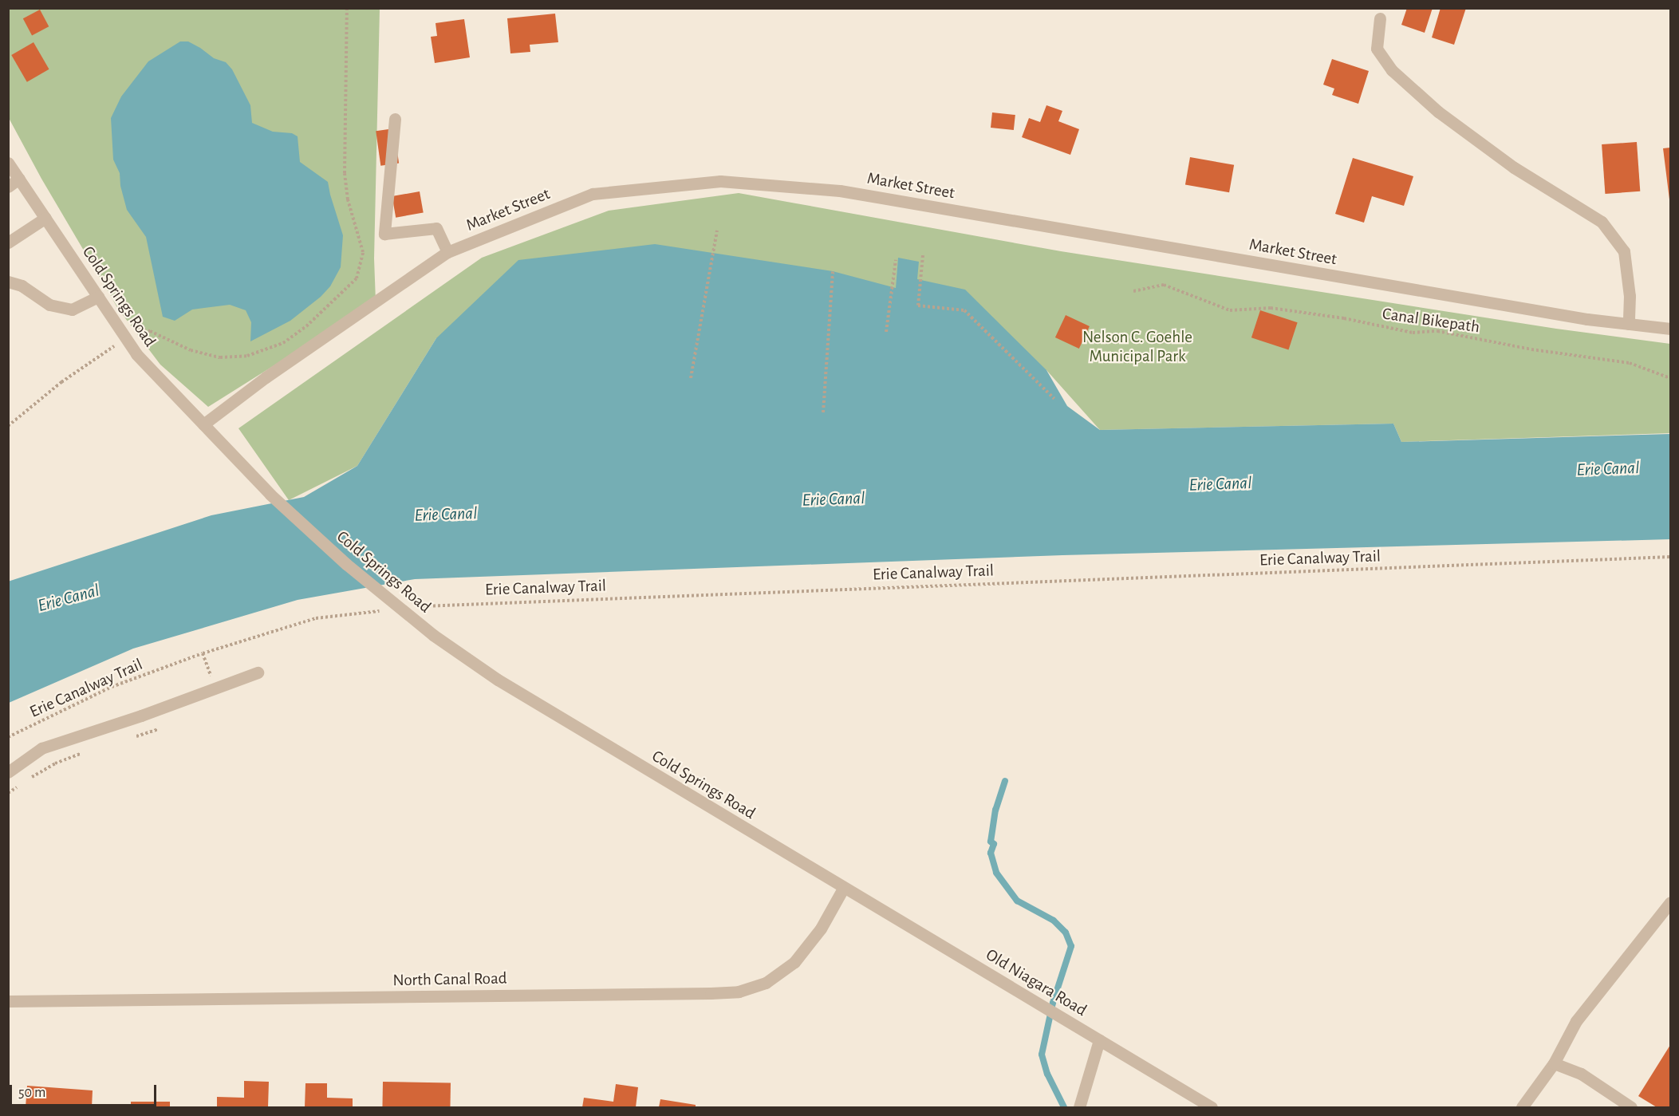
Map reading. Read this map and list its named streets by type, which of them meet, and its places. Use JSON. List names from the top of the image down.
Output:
{
  "streets": {
    "street": [
      "Market Street",
      "Cold Springs Road",
      "North Canal Road",
      "Old Niagara Road"
    ],
    "path": ["Canal Bikepath", "Erie Canalway Trail"]
  },
  "crossings": [
    ["Market Street", "Cold Springs Road"],
    ["Cold Springs Road", "North Canal Road"],
    ["Cold Springs Road", "Old Niagara Road"],
    ["North Canal Road", "Old Niagara Road"]
  ],
  "water": ["Erie Canal"],
  "parks": ["Nelson C. Goehle Municipal Park"],
  "scale_bar": "50 m"
}
